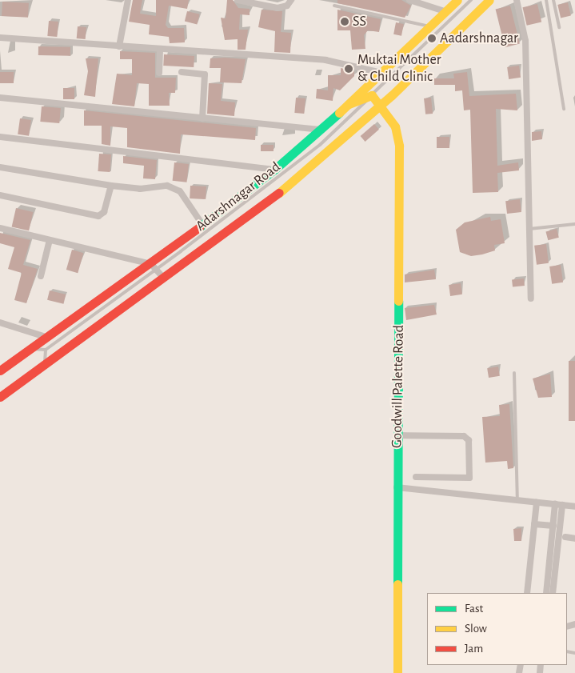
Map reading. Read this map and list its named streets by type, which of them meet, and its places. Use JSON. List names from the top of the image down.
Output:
{
  "streets": {
    "main road": ["Adarshnagar Road", "Goodwill Palette Road"]
  },
  "crossings": [
    ["Adarshnagar Road", "Goodwill Palette Road"]
  ],
  "places": ["SS", "Aadarshnagar", "Muktai Mother & Child Clinic"],
  "legend": ["Fast", "Slow", "Jam"]
}
